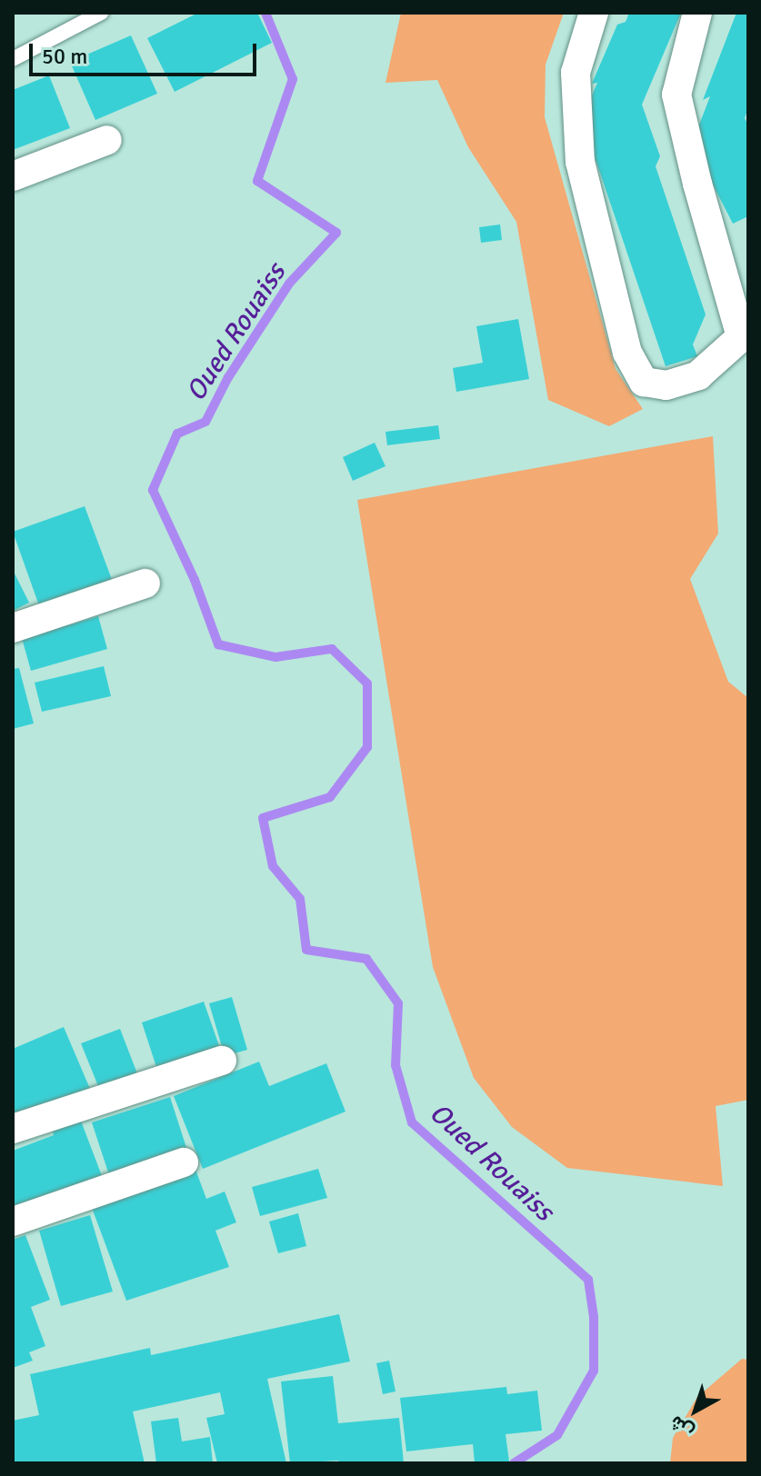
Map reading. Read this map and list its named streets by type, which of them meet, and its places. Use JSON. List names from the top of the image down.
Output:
{
  "water": ["Oued Rouaiss"],
  "scale_bar": "50 m",
  "north": "bottom left"
}
